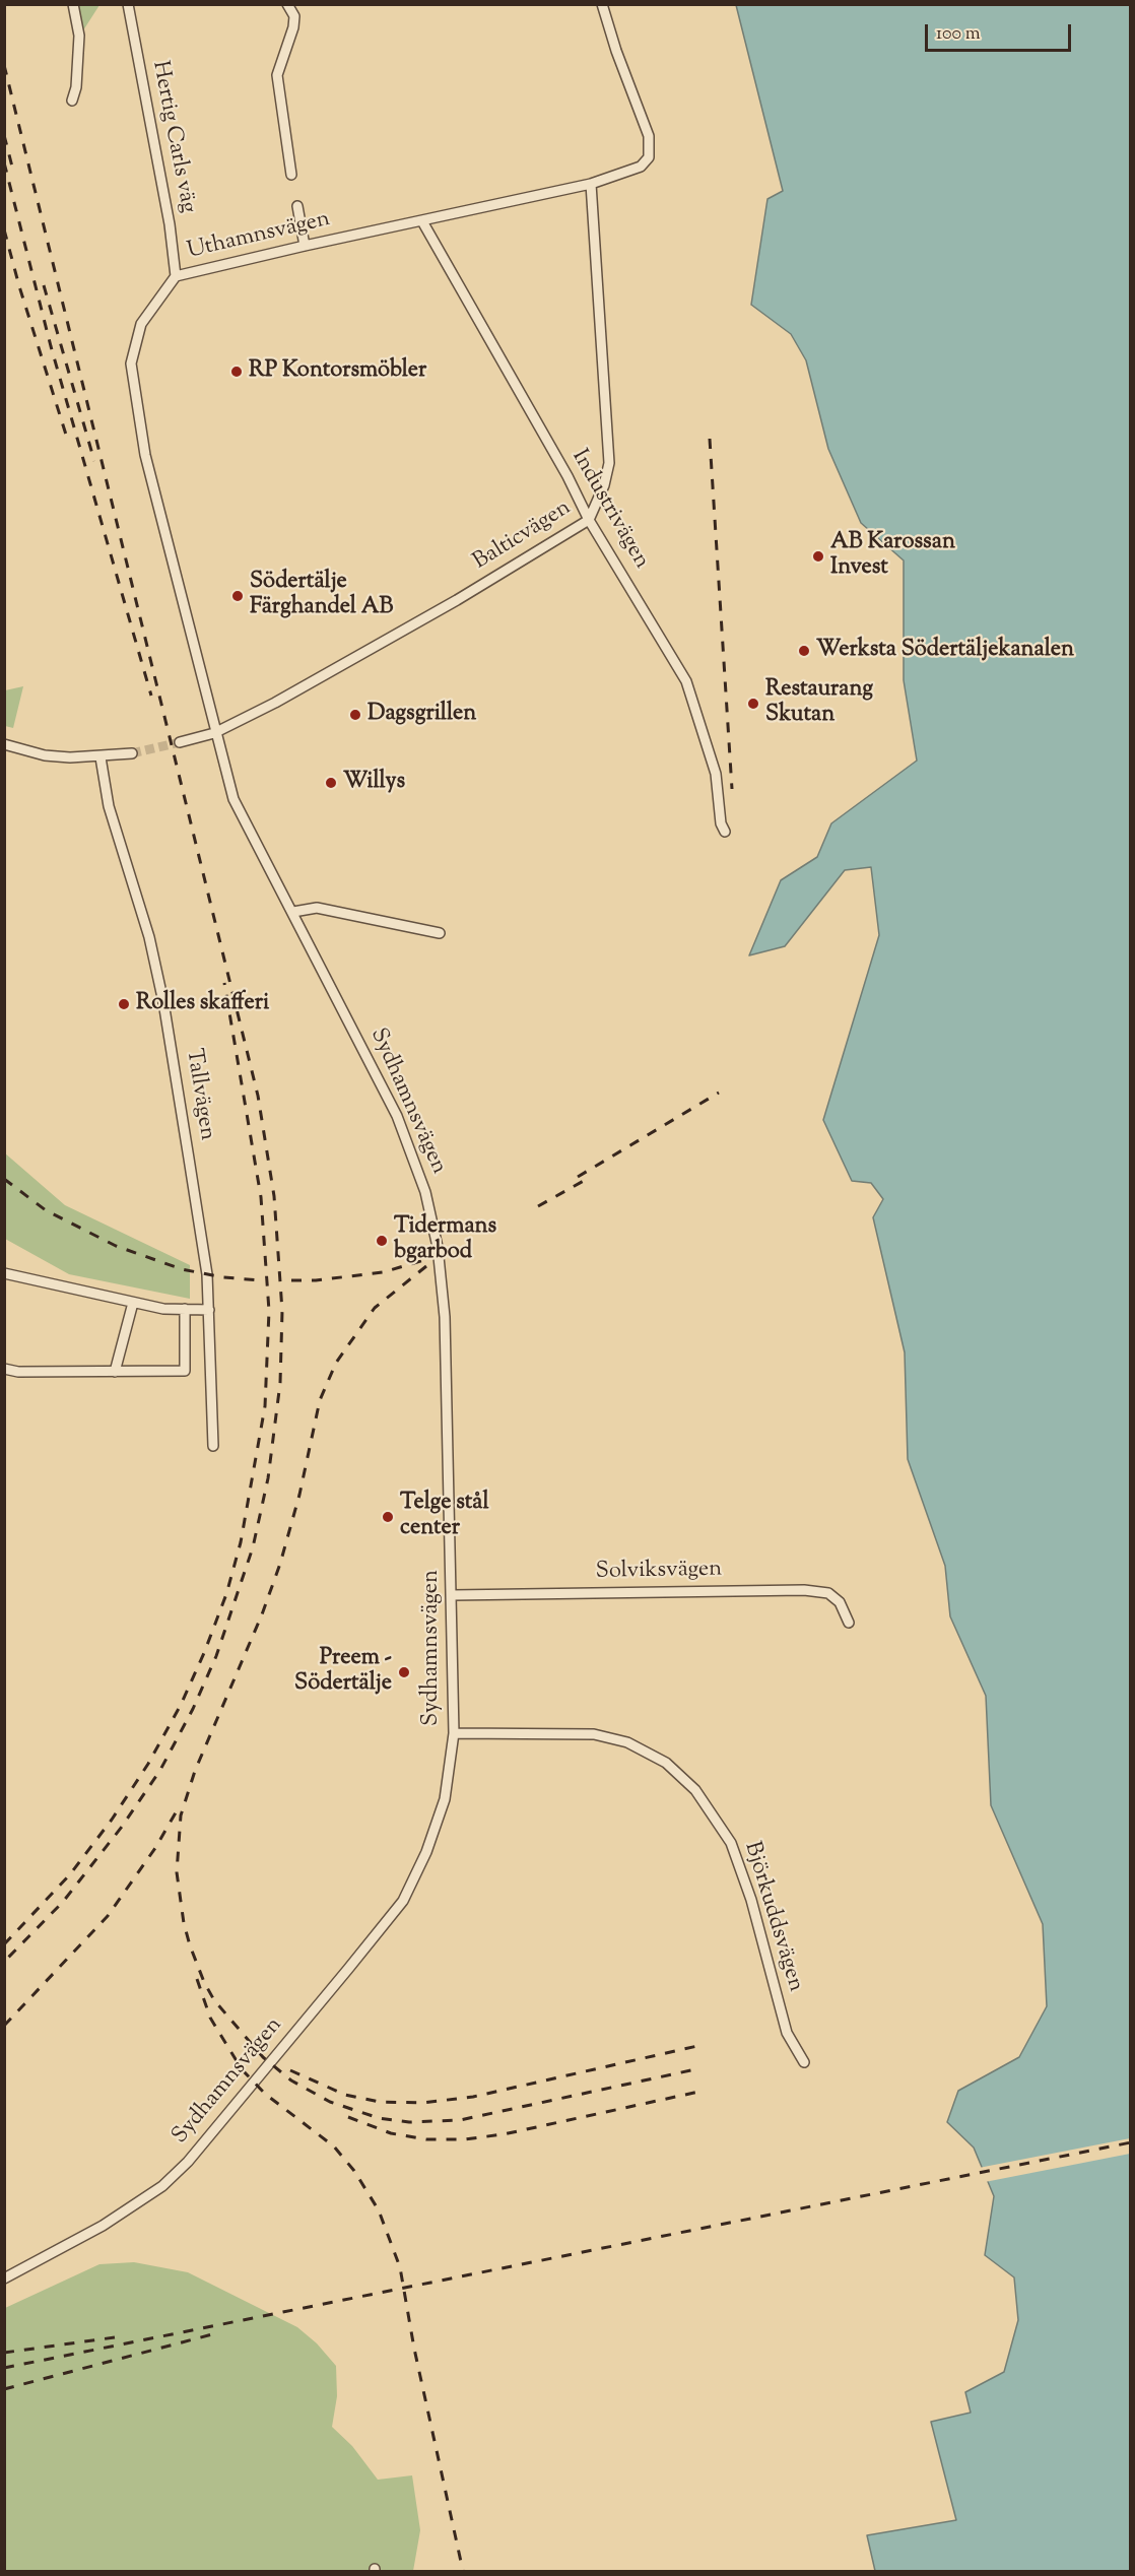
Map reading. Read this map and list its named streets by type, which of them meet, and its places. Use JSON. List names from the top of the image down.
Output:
{
  "streets": {
    "street": [
      "Hertig Carls väg",
      "Uthamnsvägen",
      "Industrivägen",
      "Balticvägen",
      "Tallvägen",
      "Sydhamnsvägen",
      "Solviksvägen",
      "Björkuddsvägen"
    ]
  },
  "crossings": [
    ["Hertig Carls väg", "Uthamnsvägen"],
    ["Uthamnsvägen", "Industrivägen"],
    ["Uthamnsvägen", "Balticvägen"],
    ["Uthamnsvägen", "Sydhamnsvägen"],
    ["Industrivägen", "Balticvägen"],
    ["Balticvägen", "Sydhamnsvägen"],
    ["Sydhamnsvägen", "Solviksvägen"],
    ["Sydhamnsvägen", "Björkuddsvägen"]
  ],
  "places": [
    "RP Kontorsmöbler",
    "AB Karossan Invest",
    "Södertälje Färghandel AB",
    "Werksta Södertäljekanalen",
    "Restaurang Skutan",
    "Dagsgrillen",
    "Willys",
    "Rolles skafferi",
    "Tidermans bgarbod",
    "Telge stål center",
    "Preem - Södertälje"
  ],
  "scale_bar": "100 m"
}
